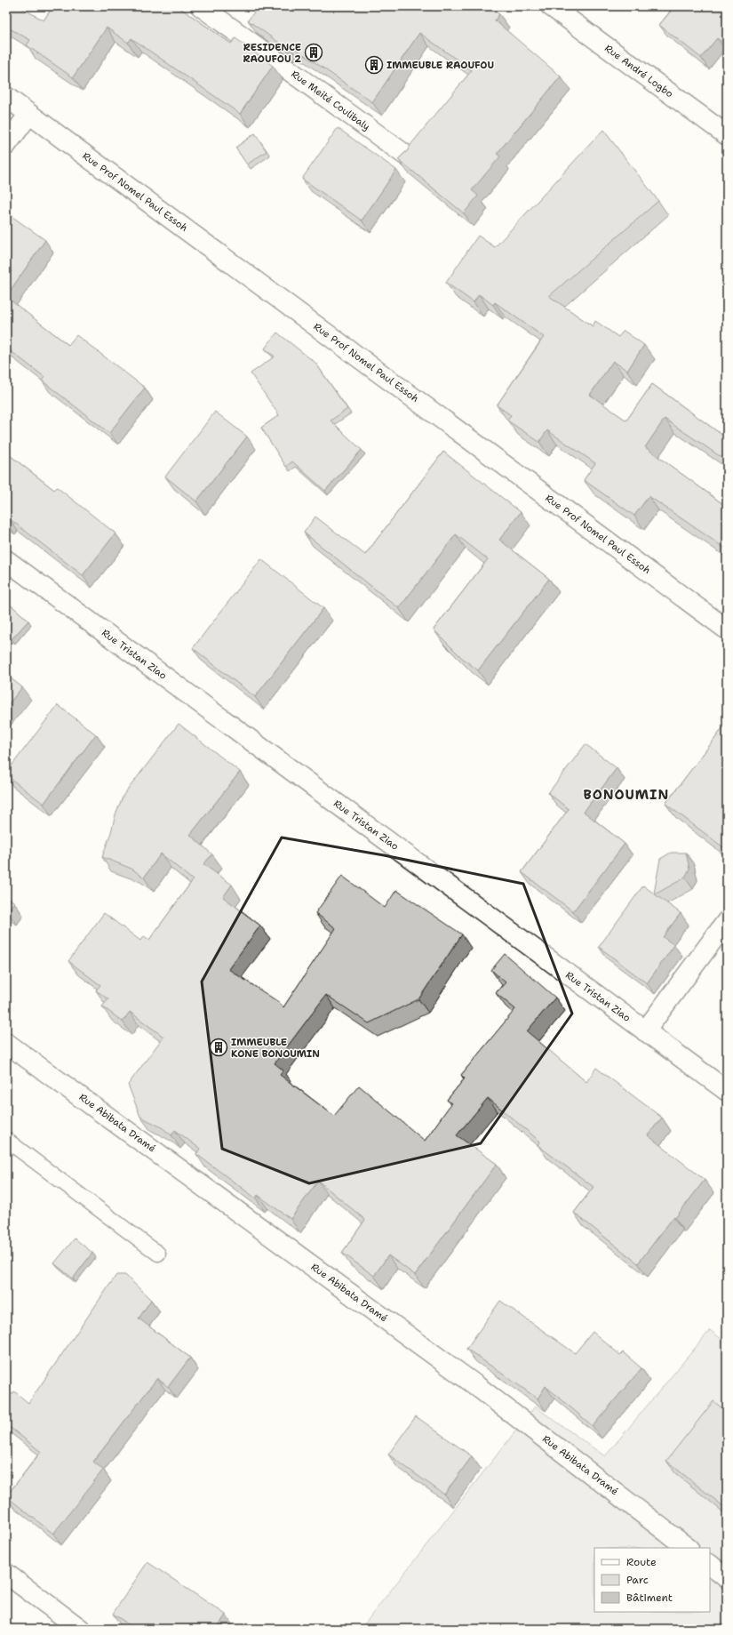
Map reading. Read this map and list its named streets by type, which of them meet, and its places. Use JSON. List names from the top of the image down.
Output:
{
  "streets": {
    "street": [
      "Rue André Logbo",
      "Rue Meité Coulibaly",
      "Rue Prof Nomel Paul Essoh",
      "Rue Tristan Ziao",
      "Rue Abibata Dramé"
    ]
  },
  "districts": ["BONOUMIN"],
  "places": {
    "building": ["RESIDENCE RAOUFOU 2", "IMMEUBLE RAOUFOU", "IMMEUBLE KONE BONOUMIN"]
  },
  "legend": ["Route", "Parc", "Bâtiment"]
}
